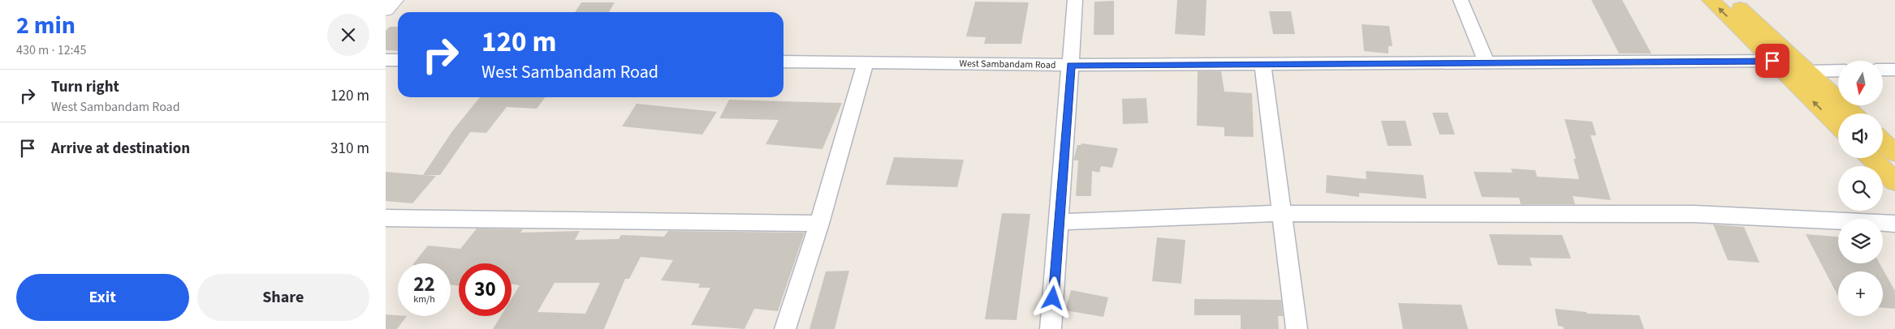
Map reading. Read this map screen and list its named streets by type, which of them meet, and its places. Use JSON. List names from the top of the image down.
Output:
{
  "streets": {
    "street": ["West Sambandam Road"]
  },
  "north": "bottom",
  "page": {
    "heading": ["2 min", "430 m · 12:45"],
    "turn": ["120 m", "West Sambandam Road"],
    "map_buttons": "+",
    "list": [
      {
        "name": "Turn right",
        "note": "West Sambandam Road",
        "value": "120 m"
      },
      {
        "name": "Arrive at destination",
        "value": "310 m"
      }
    ],
    "speed": "22 km/h",
    "limit": "30",
    "buttons": ["Exit", "Share"]
  }
}
